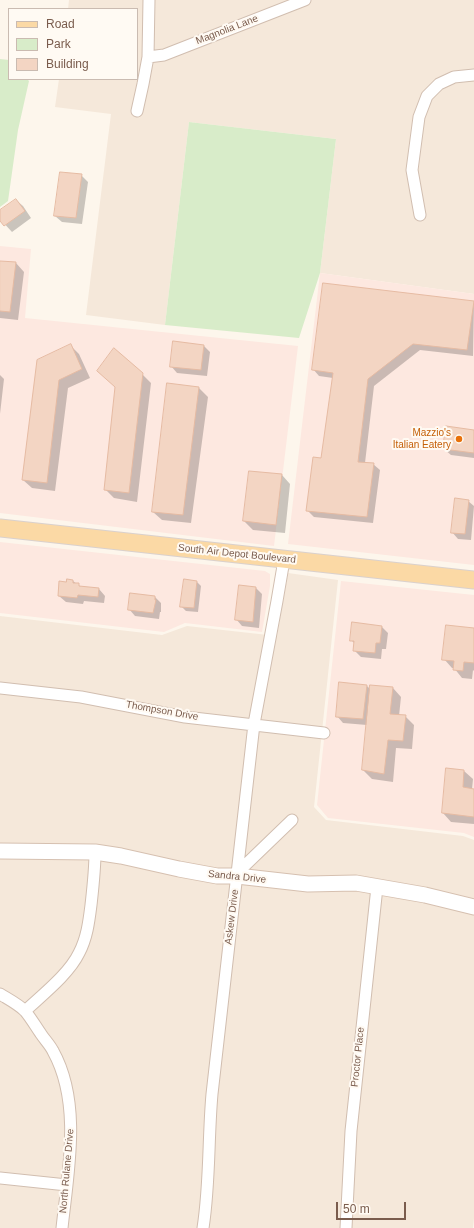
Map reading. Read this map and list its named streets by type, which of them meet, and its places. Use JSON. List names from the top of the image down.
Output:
{
  "streets": {
    "main road": ["South Air Depot Boulevard"],
    "street": [
      "Magnolia Lane",
      "Thompson Drive",
      "Sandra Drive",
      "Askew Drive",
      "Proctor Place",
      "North Rulane Drive"
    ]
  },
  "crossings": [
    ["South Air Depot Boulevard", "Askew Drive"],
    ["Thompson Drive", "Askew Drive"],
    ["Sandra Drive", "Askew Drive"],
    ["Sandra Drive", "Proctor Place"]
  ],
  "places": ["Mazzio's Italian Eatery"],
  "legend": ["Road", "Park", "Building"],
  "scale_bar": "50 m"
}
